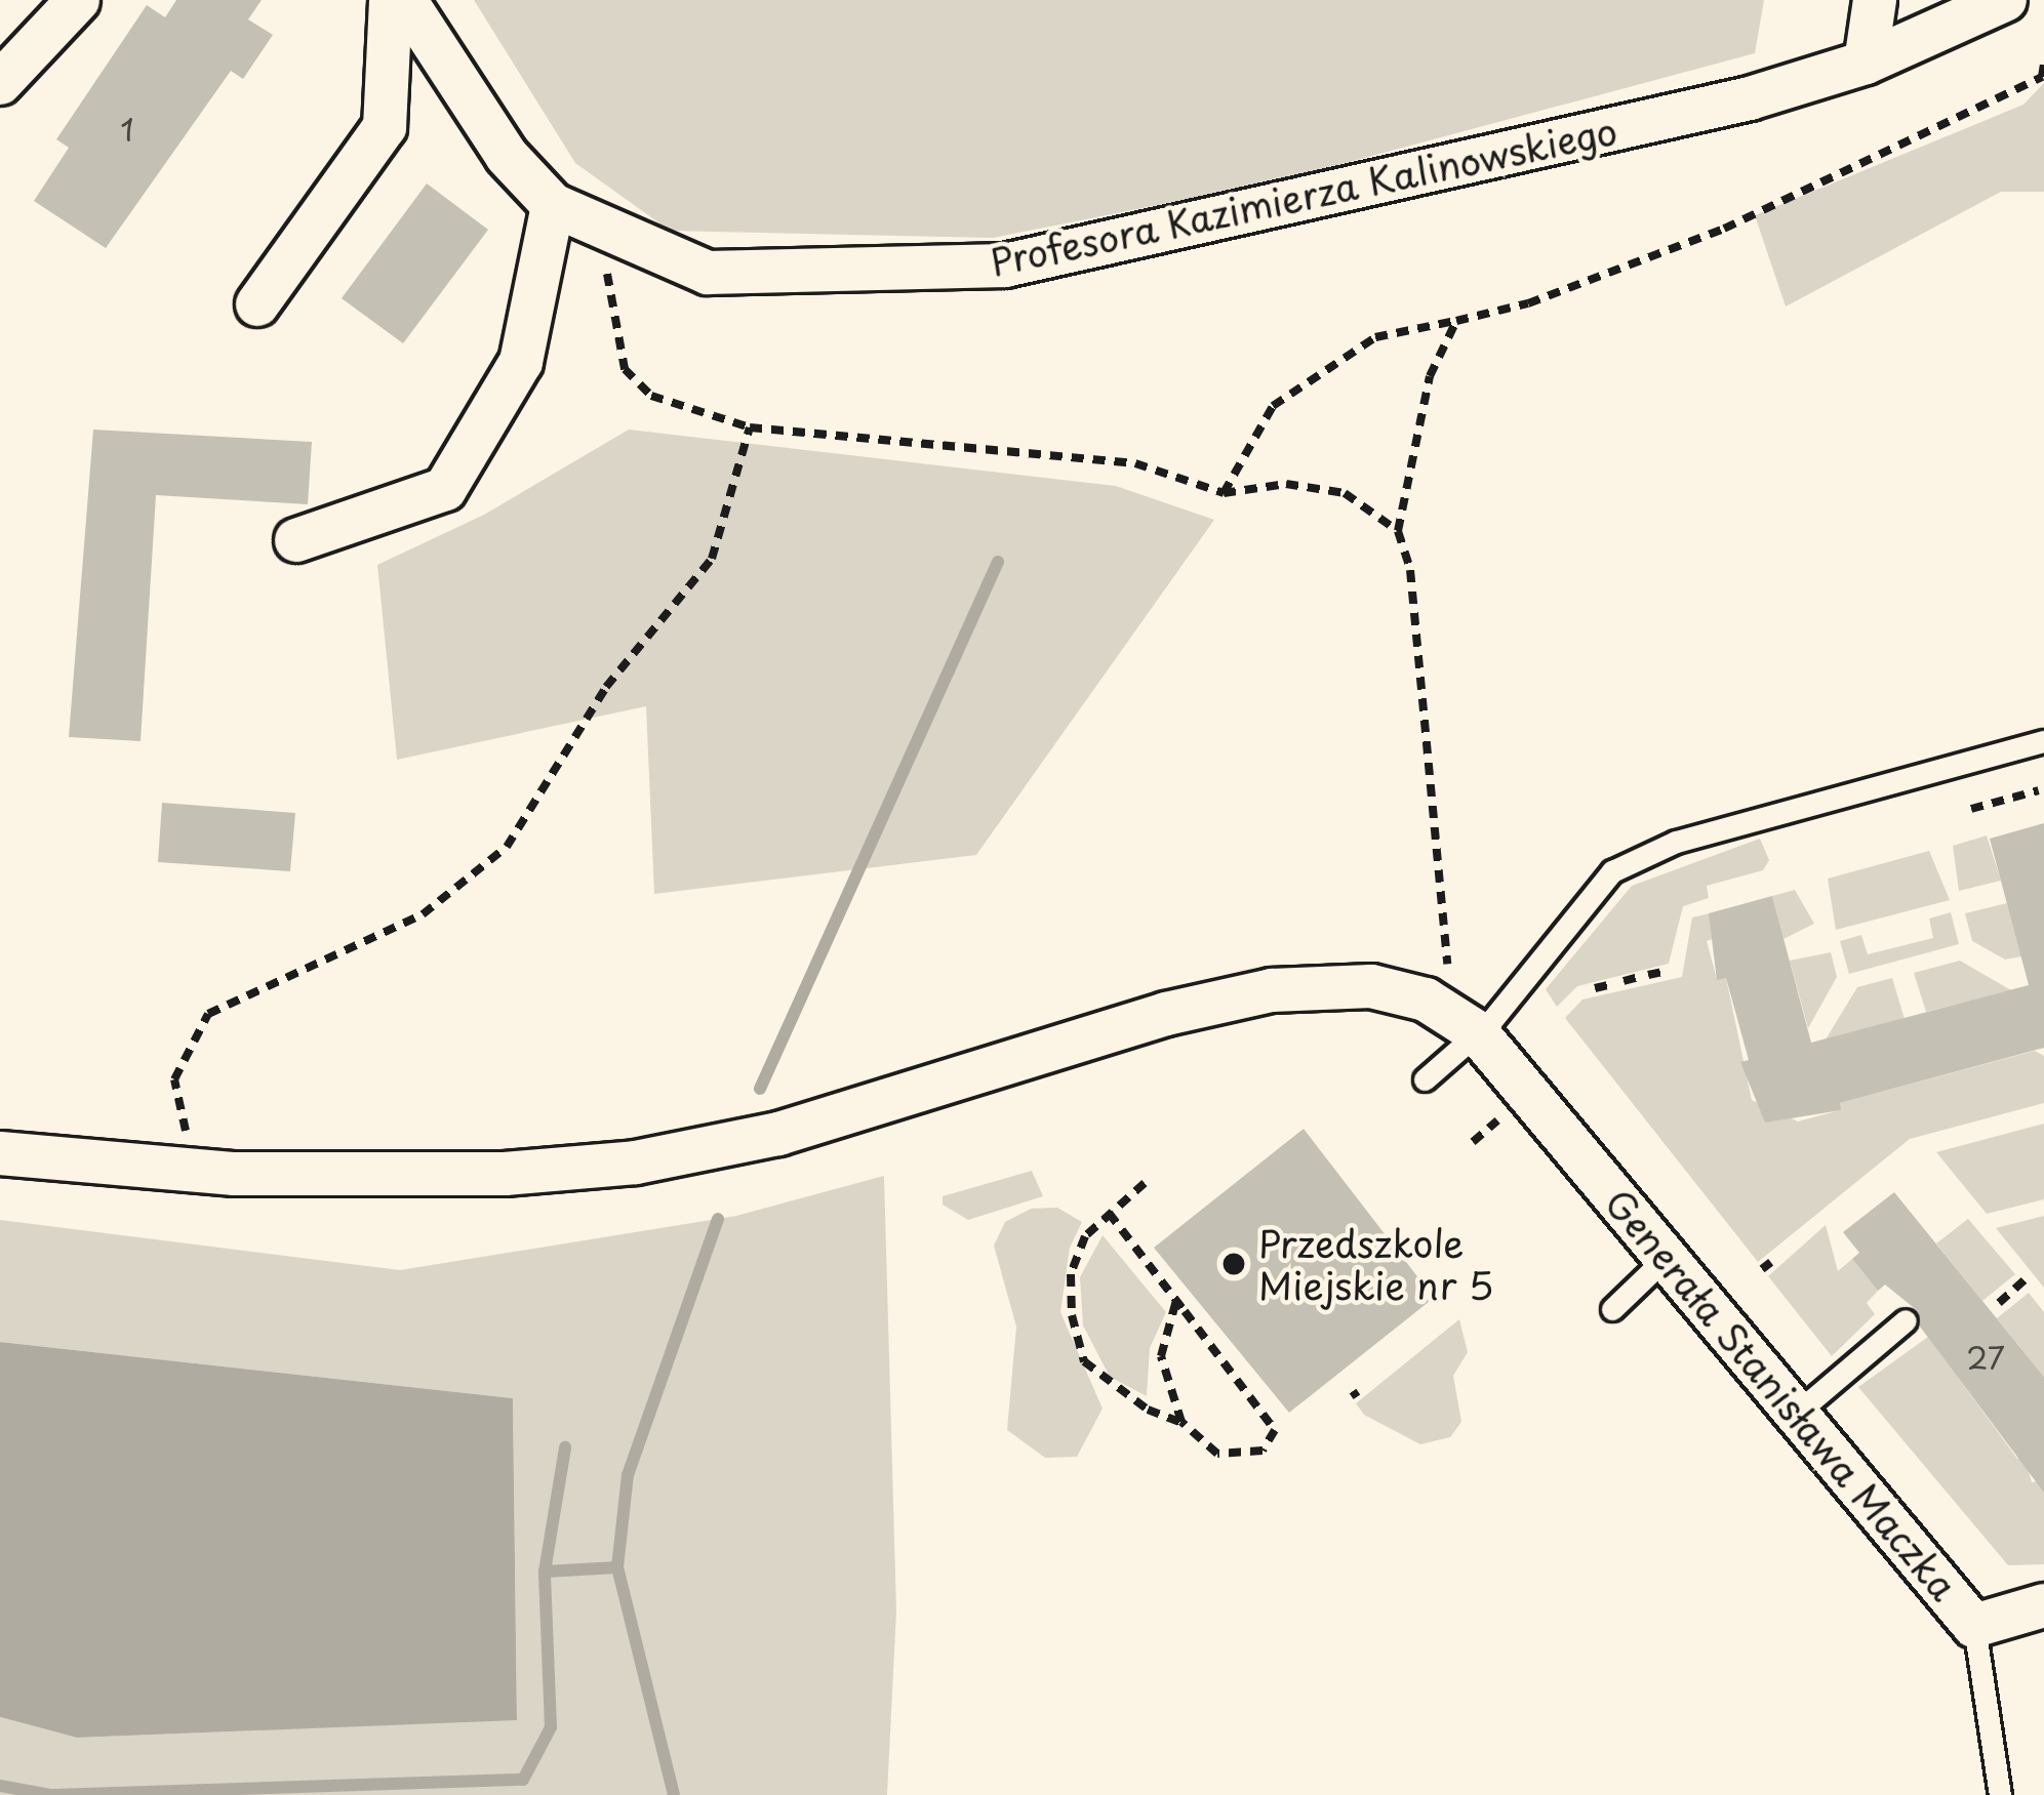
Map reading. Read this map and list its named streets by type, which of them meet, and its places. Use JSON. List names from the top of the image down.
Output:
{
  "streets": {
    "street": ["Profesora Kazimierza Kalinowskiego", "Generała Stanisława Maczka"]
  },
  "places": ["Przedszkole Miejskie nr 5"],
  "house_numbers": ["1", "27"]
}
